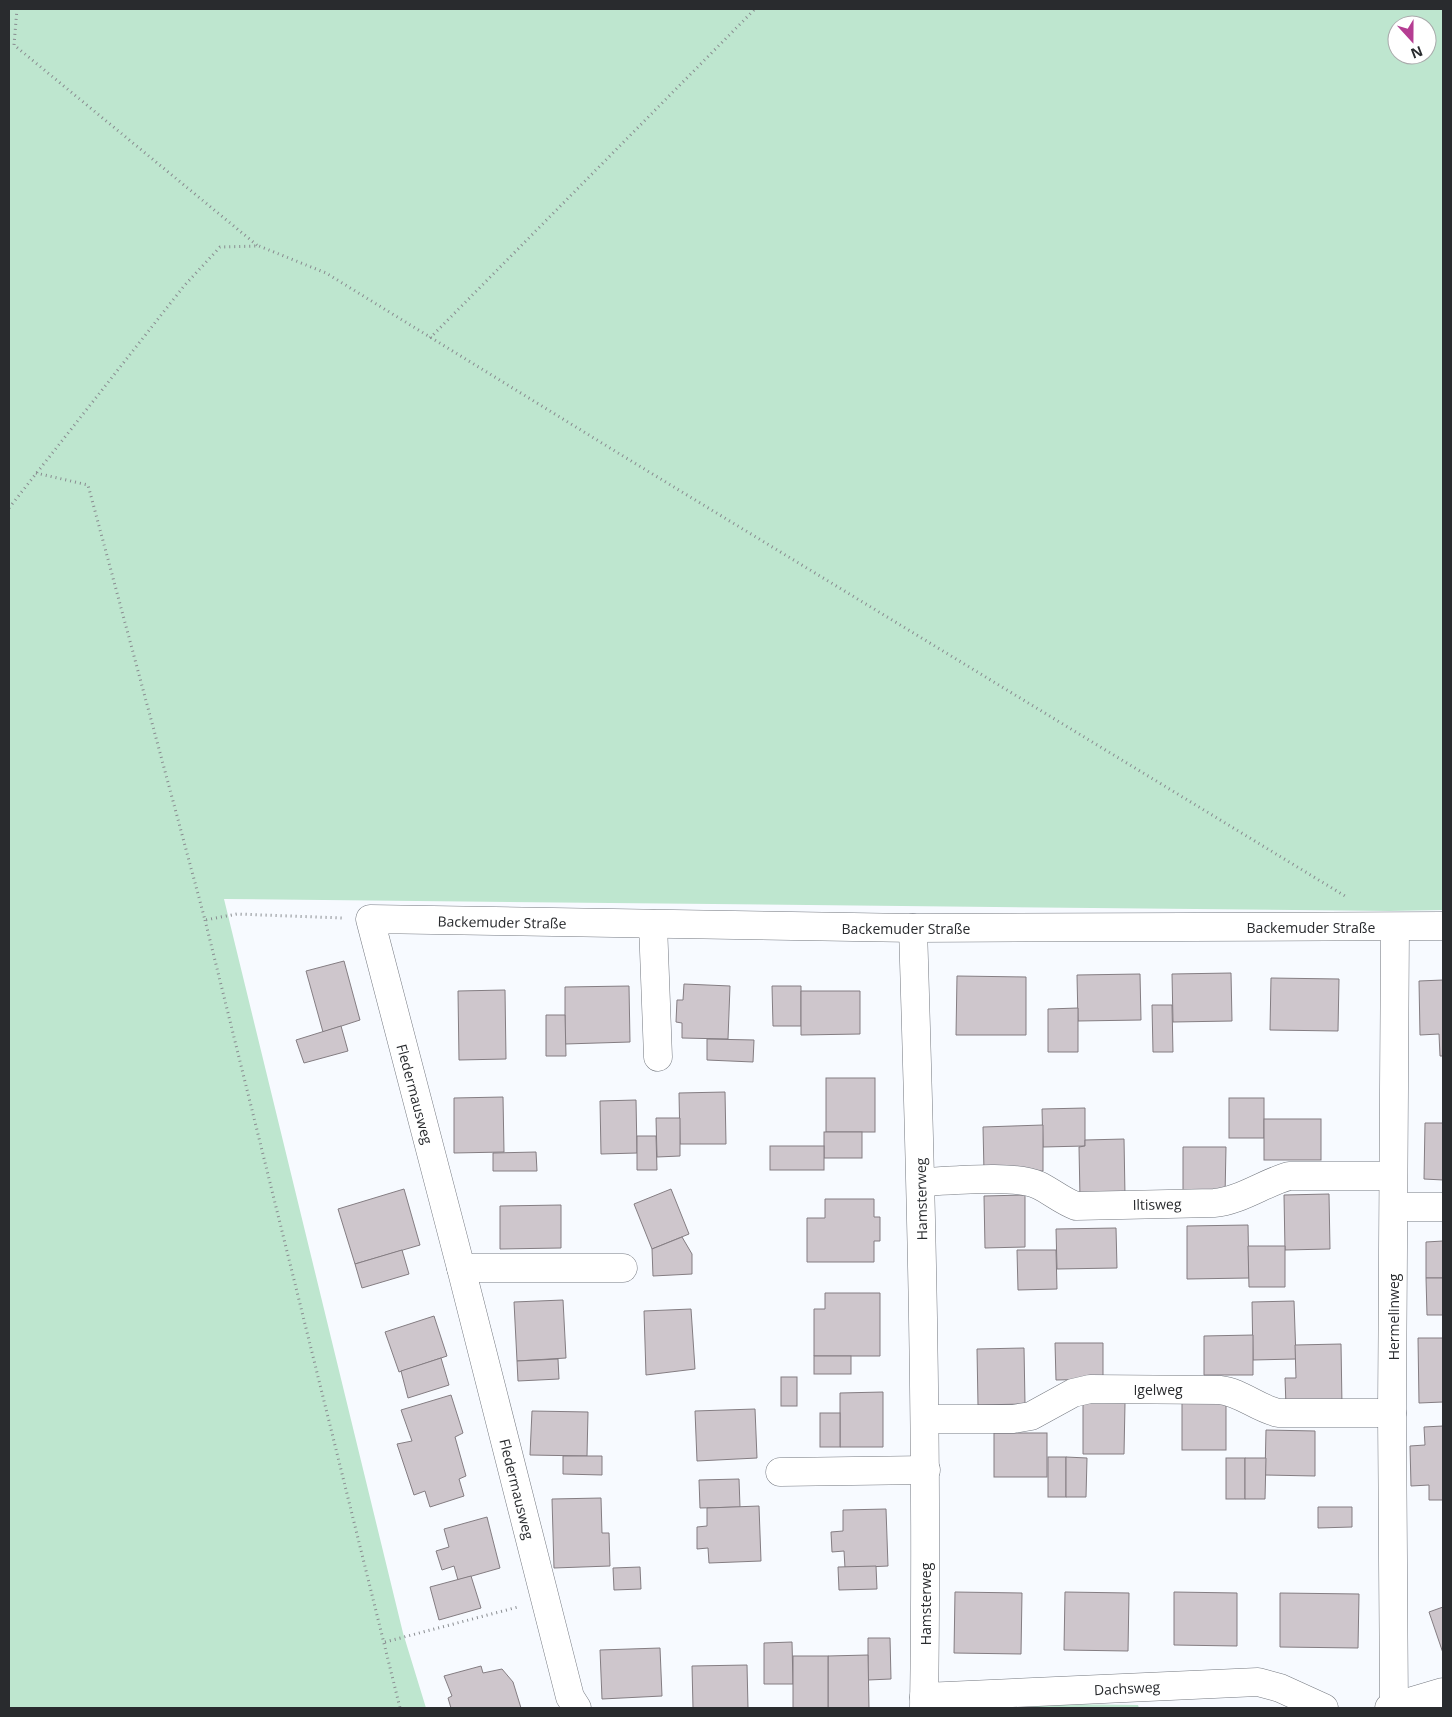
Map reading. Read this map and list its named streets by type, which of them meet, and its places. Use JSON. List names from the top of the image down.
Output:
{
  "streets": {
    "street": [
      "Backemuder Straße",
      "Fledermausweg",
      "Hamsterweg",
      "Iltisweg",
      "Hermelinweg",
      "Igelweg",
      "Dachsweg"
    ]
  },
  "crossings": [
    ["Backemuder Straße", "Fledermausweg"],
    ["Backemuder Straße", "Hamsterweg"],
    ["Backemuder Straße", "Hermelinweg"],
    ["Hamsterweg", "Iltisweg"],
    ["Hamsterweg", "Igelweg"],
    ["Hamsterweg", "Dachsweg"],
    ["Iltisweg", "Hermelinweg"],
    ["Hermelinweg", "Igelweg"]
  ],
  "north": "bottom"
}
